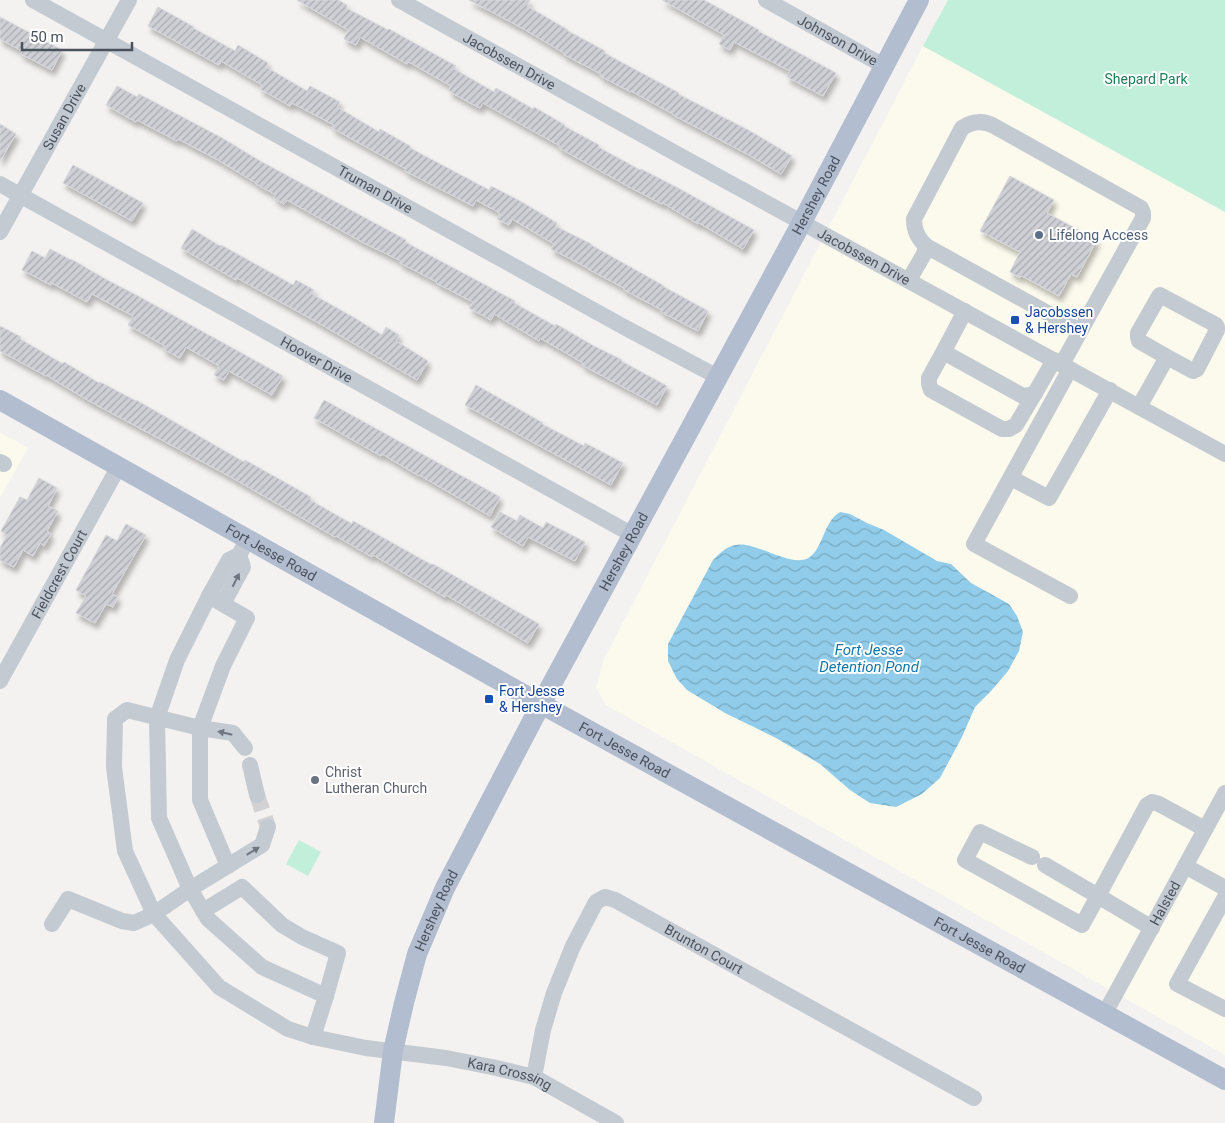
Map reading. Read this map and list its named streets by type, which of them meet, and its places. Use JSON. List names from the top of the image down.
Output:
{
  "streets": {
    "main road": ["Hershey Road", "Fort Jesse Road"],
    "street": [
      "Johnson Drive",
      "Jacobssen Drive",
      "Susan Drive",
      "Truman Drive",
      "Hoover Drive",
      "Fieldcrest Court",
      "Halsted",
      "Brunton Court",
      "Kara Crossing"
    ]
  },
  "crossings": [
    ["Johnson Drive", "Hershey Road"],
    ["Jacobssen Drive", "Hershey Road"],
    ["Susan Drive", "Truman Drive"],
    ["Susan Drive", "Hoover Drive"],
    ["Truman Drive", "Hershey Road"],
    ["Hershey Road", "Hoover Drive"],
    ["Hershey Road", "Fort Jesse Road"],
    ["Hershey Road", "Kara Crossing"],
    ["Fort Jesse Road", "Fieldcrest Court"],
    ["Fort Jesse Road", "Halsted"],
    ["Brunton Court", "Kara Crossing"]
  ],
  "water": ["Fort Jesse Detention Pond"],
  "parks": ["Shepard Park"],
  "places": {
    "other": ["Lifelong Access", "Christ Lutheran Church"],
    "transit": ["Jacobssen & Hershey", "Fort Jesse & Hershey"]
  },
  "scale_bar": "50 m"
}
